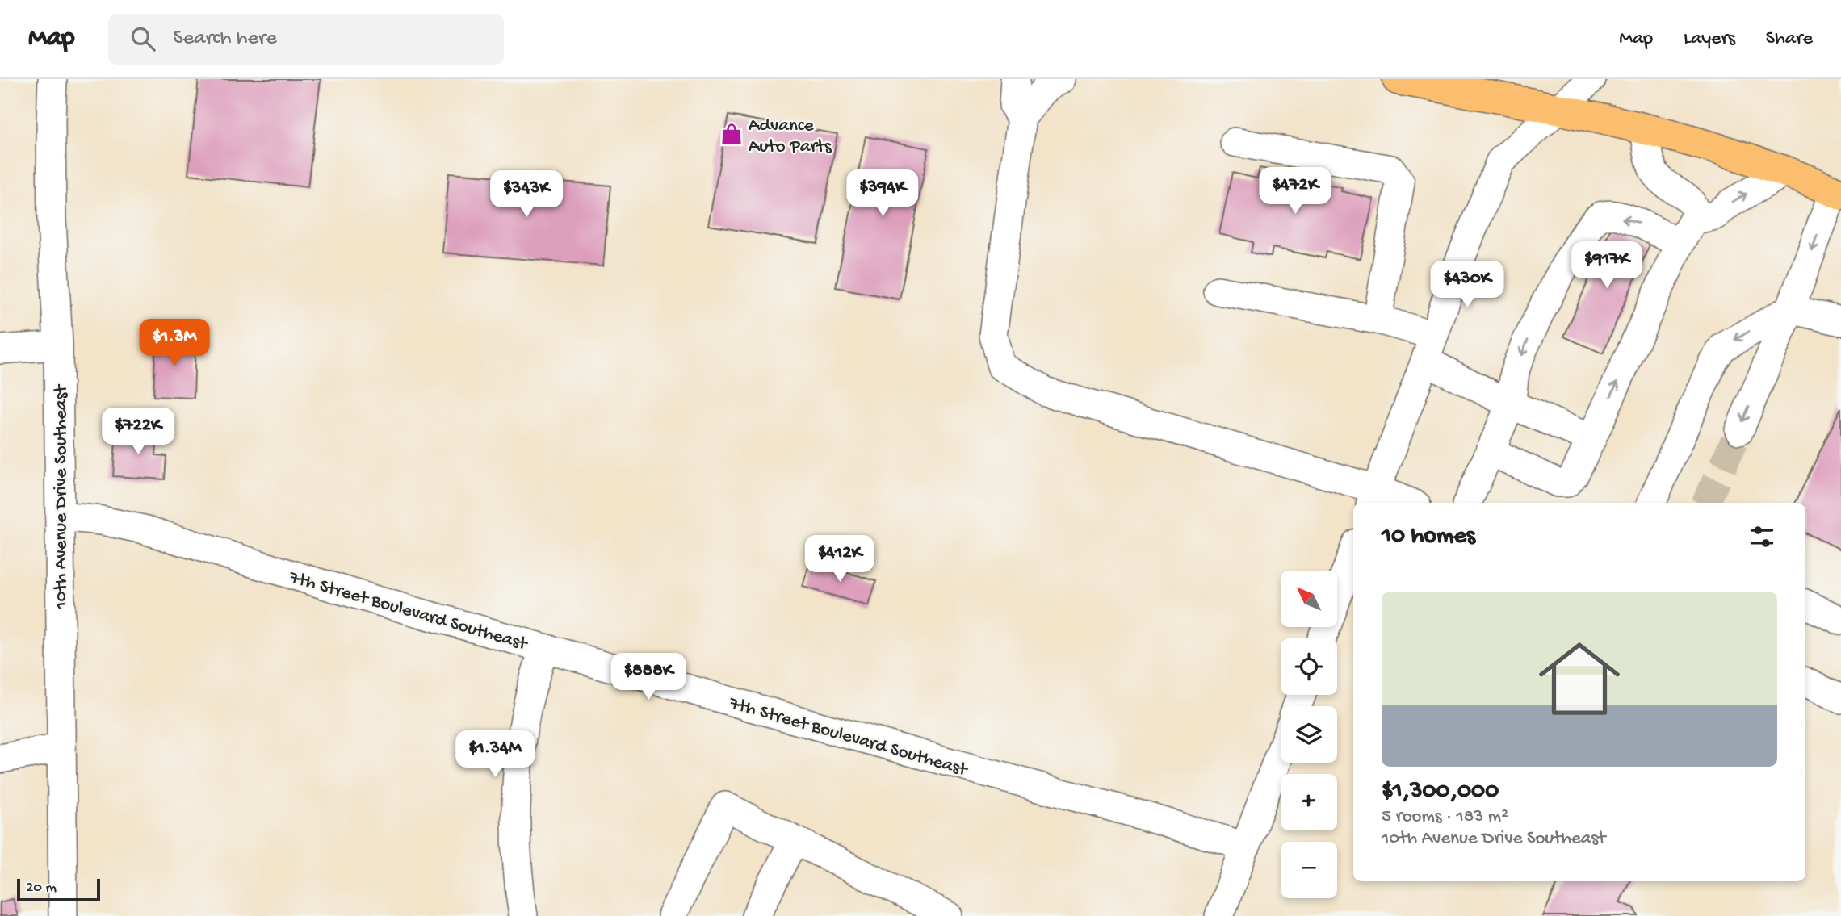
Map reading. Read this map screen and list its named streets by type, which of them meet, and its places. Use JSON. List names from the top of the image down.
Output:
{
  "streets": {
    "street": ["10th Avenue Drive Southeast", "7th Street Boulevard Southeast"]
  },
  "crossings": [
    ["10th Avenue Drive Southeast", "7th Street Boulevard Southeast"]
  ],
  "places": {
    "shop": ["Advance Auto Parts"]
  },
  "scale_bar": "20 m",
  "north": "top left",
  "page": {
    "header": "Map",
    "search": "Search here",
    "nav": ["Map", "Layers", "Share"],
    "price": [
      "$472K",
      "$394K",
      "$343K",
      "$917K",
      "$430K",
      "$1.3M",
      "$722K",
      "$412K",
      "$888K",
      "$1.34M"
    ],
    "heading": "10 homes",
    "map_buttons": ["+", "−"],
    "list": [
      {
        "name": "$1,300,000",
        "note": "5 rooms · 183 m² · 10th Avenue Drive Southeast"
      }
    ],
    "scale": "20 m"
  }
}
